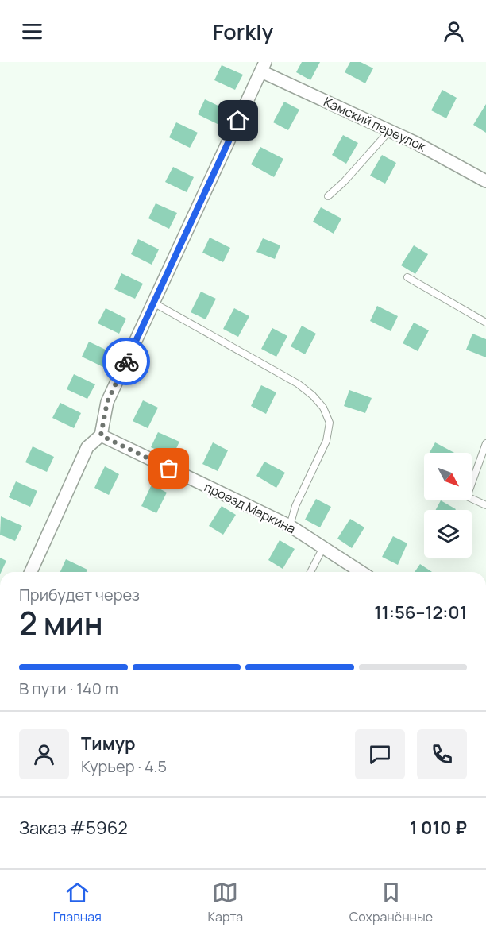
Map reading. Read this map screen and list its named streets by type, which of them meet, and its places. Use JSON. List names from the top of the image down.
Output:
{
  "streets": {
    "street": ["Камский переулок", "проезд Маркина"]
  },
  "north": "bottom right",
  "page": {
    "header": "Forkly",
    "heading": ["2 мин", "Прибудет через", "11:56–12:01"],
    "panel": [
      "Тимур",
      "Курьер · 4.5",
      "Заказ #5962",
      "1 010 ₽"
    ],
    "bar": "В пути · 140 m",
    "tabs": ["Главная", "Карта", "Сохранённые"]
  }
}
